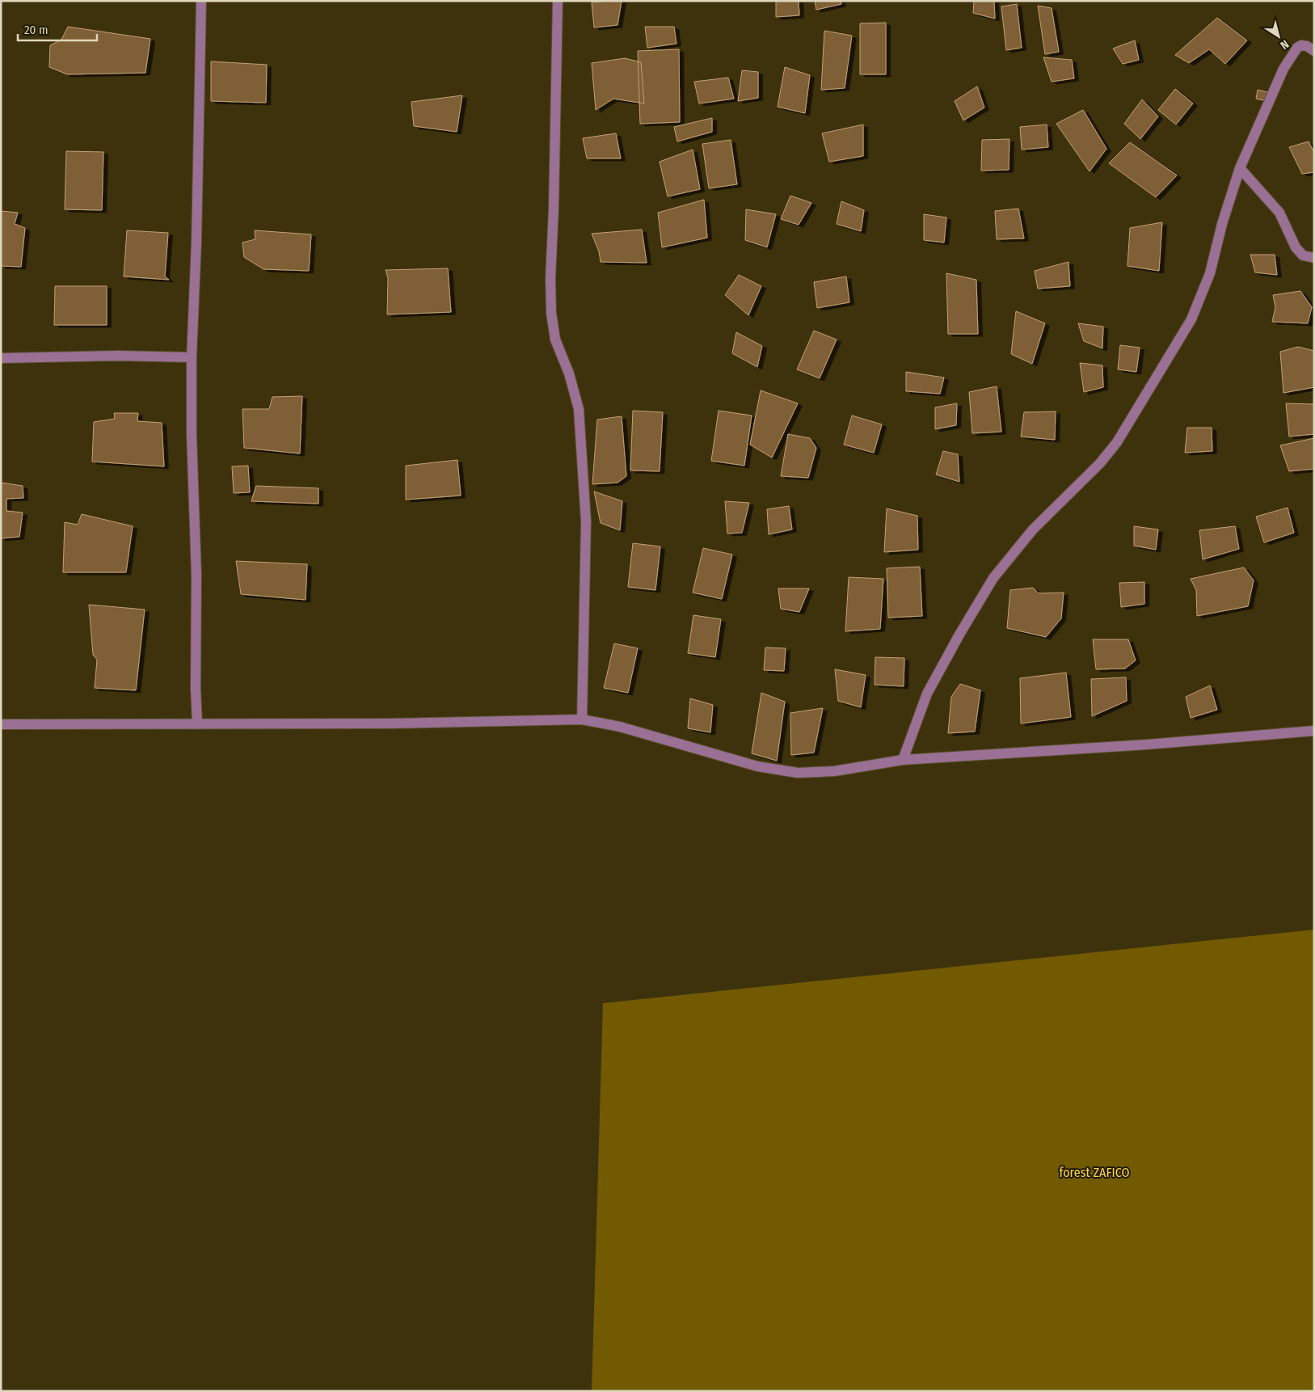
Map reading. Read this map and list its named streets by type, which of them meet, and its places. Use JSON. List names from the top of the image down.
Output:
{
  "parks": ["forest ZAFICO"],
  "scale_bar": "20 m",
  "north": "bottom right"
}
